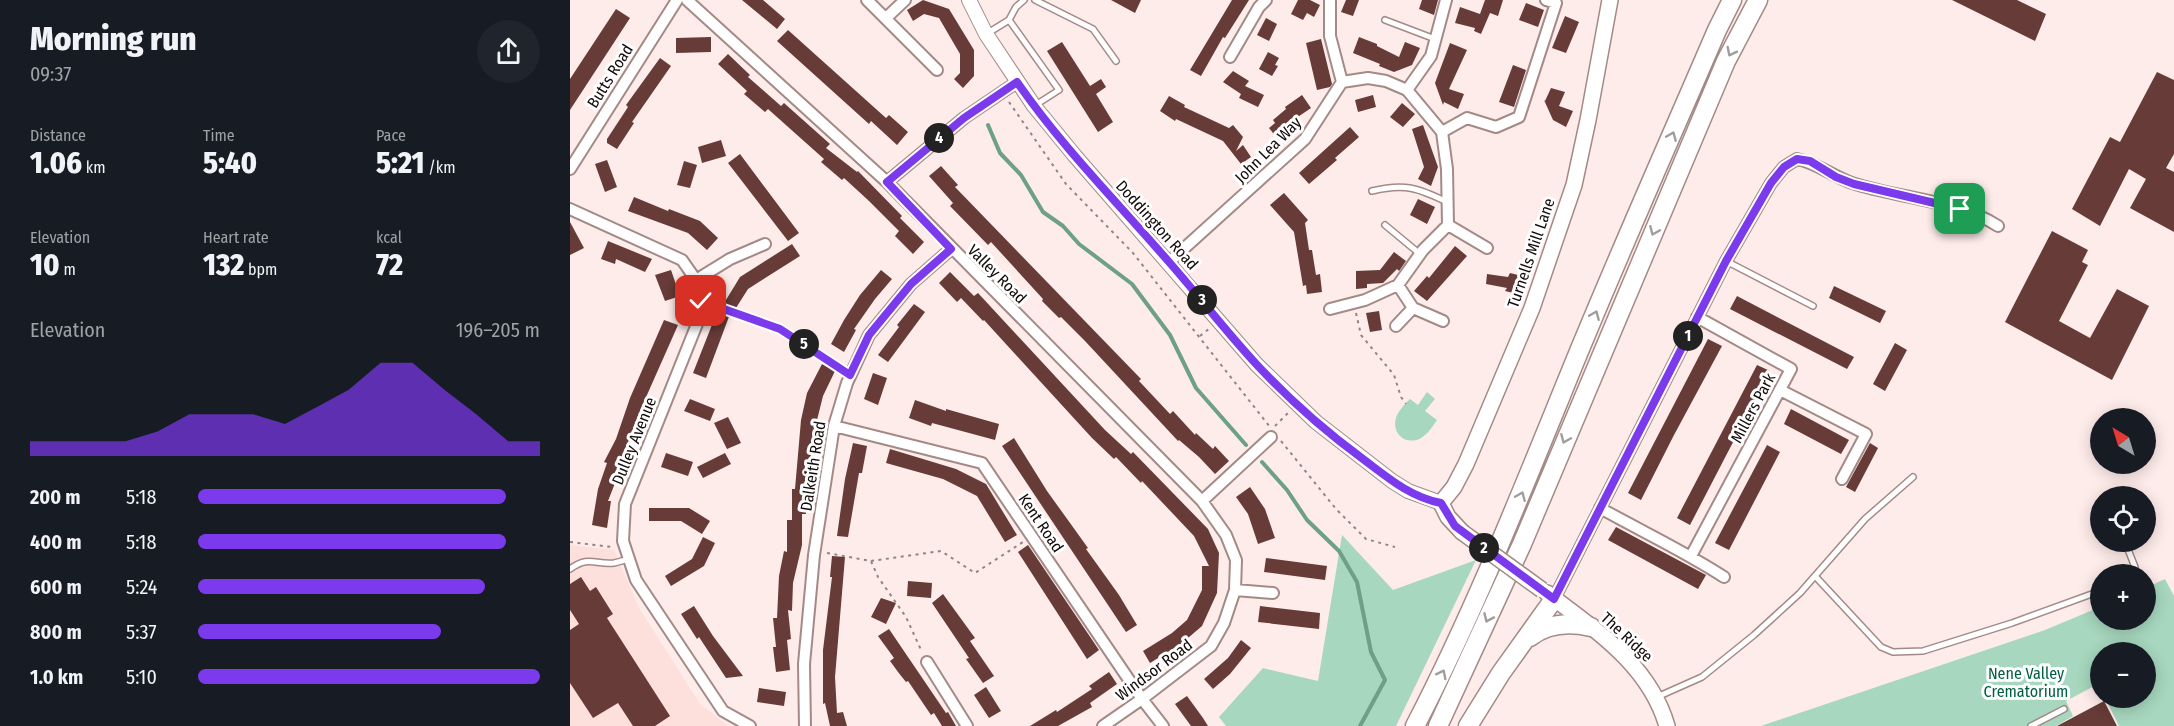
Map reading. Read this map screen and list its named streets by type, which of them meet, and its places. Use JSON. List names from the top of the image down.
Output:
{
  "streets": {
    "main road": ["Turnells Mill Lane", "The Ridge"],
    "street": [
      "Butts Road",
      "John Lea Way",
      "Doddington Road",
      "Valley Road",
      "Millers Park",
      "Dulley Avenue",
      "Dalkeith Road",
      "Kent Road",
      "Windsor Road"
    ]
  },
  "crossings": [
    ["John Lea Way", "Doddington Road"],
    ["Doddington Road", "Turnells Mill Lane"],
    ["Doddington Road", "The Ridge"],
    ["Turnells Mill Lane", "The Ridge"],
    ["Valley Road", "Dalkeith Road"],
    ["Valley Road", "Windsor Road"],
    ["Dalkeith Road", "Kent Road"],
    ["Kent Road", "Windsor Road"]
  ],
  "parks": ["Nene Valley Crematorium"],
  "north": "top left",
  "page": {
    "heading": ["Morning run", "09:37"],
    "stats": [
      ["Distance", "1.06 km"],
      ["Time", "5:40"],
      ["Pace", "5:21 /km"],
      ["Elevation", "10 m"],
      ["Heart rate", "132 bpm"],
      ["kcal", "72"]
    ],
    "pins": [
      "4",
      "3",
      "1",
      "5",
      "2"
    ],
    "chart": ["Elevation", "196–205 m"],
    "map_buttons": ["+", "−"],
    "list": [
      {
        "name": "200 m",
        "note": "5:18"
      },
      {
        "name": "400 m",
        "note": "5:18"
      },
      {
        "name": "600 m",
        "note": "5:24"
      },
      {
        "name": "800 m",
        "note": "5:37"
      },
      {
        "name": "1.0 km",
        "note": "5:10"
      }
    ]
  }
}
